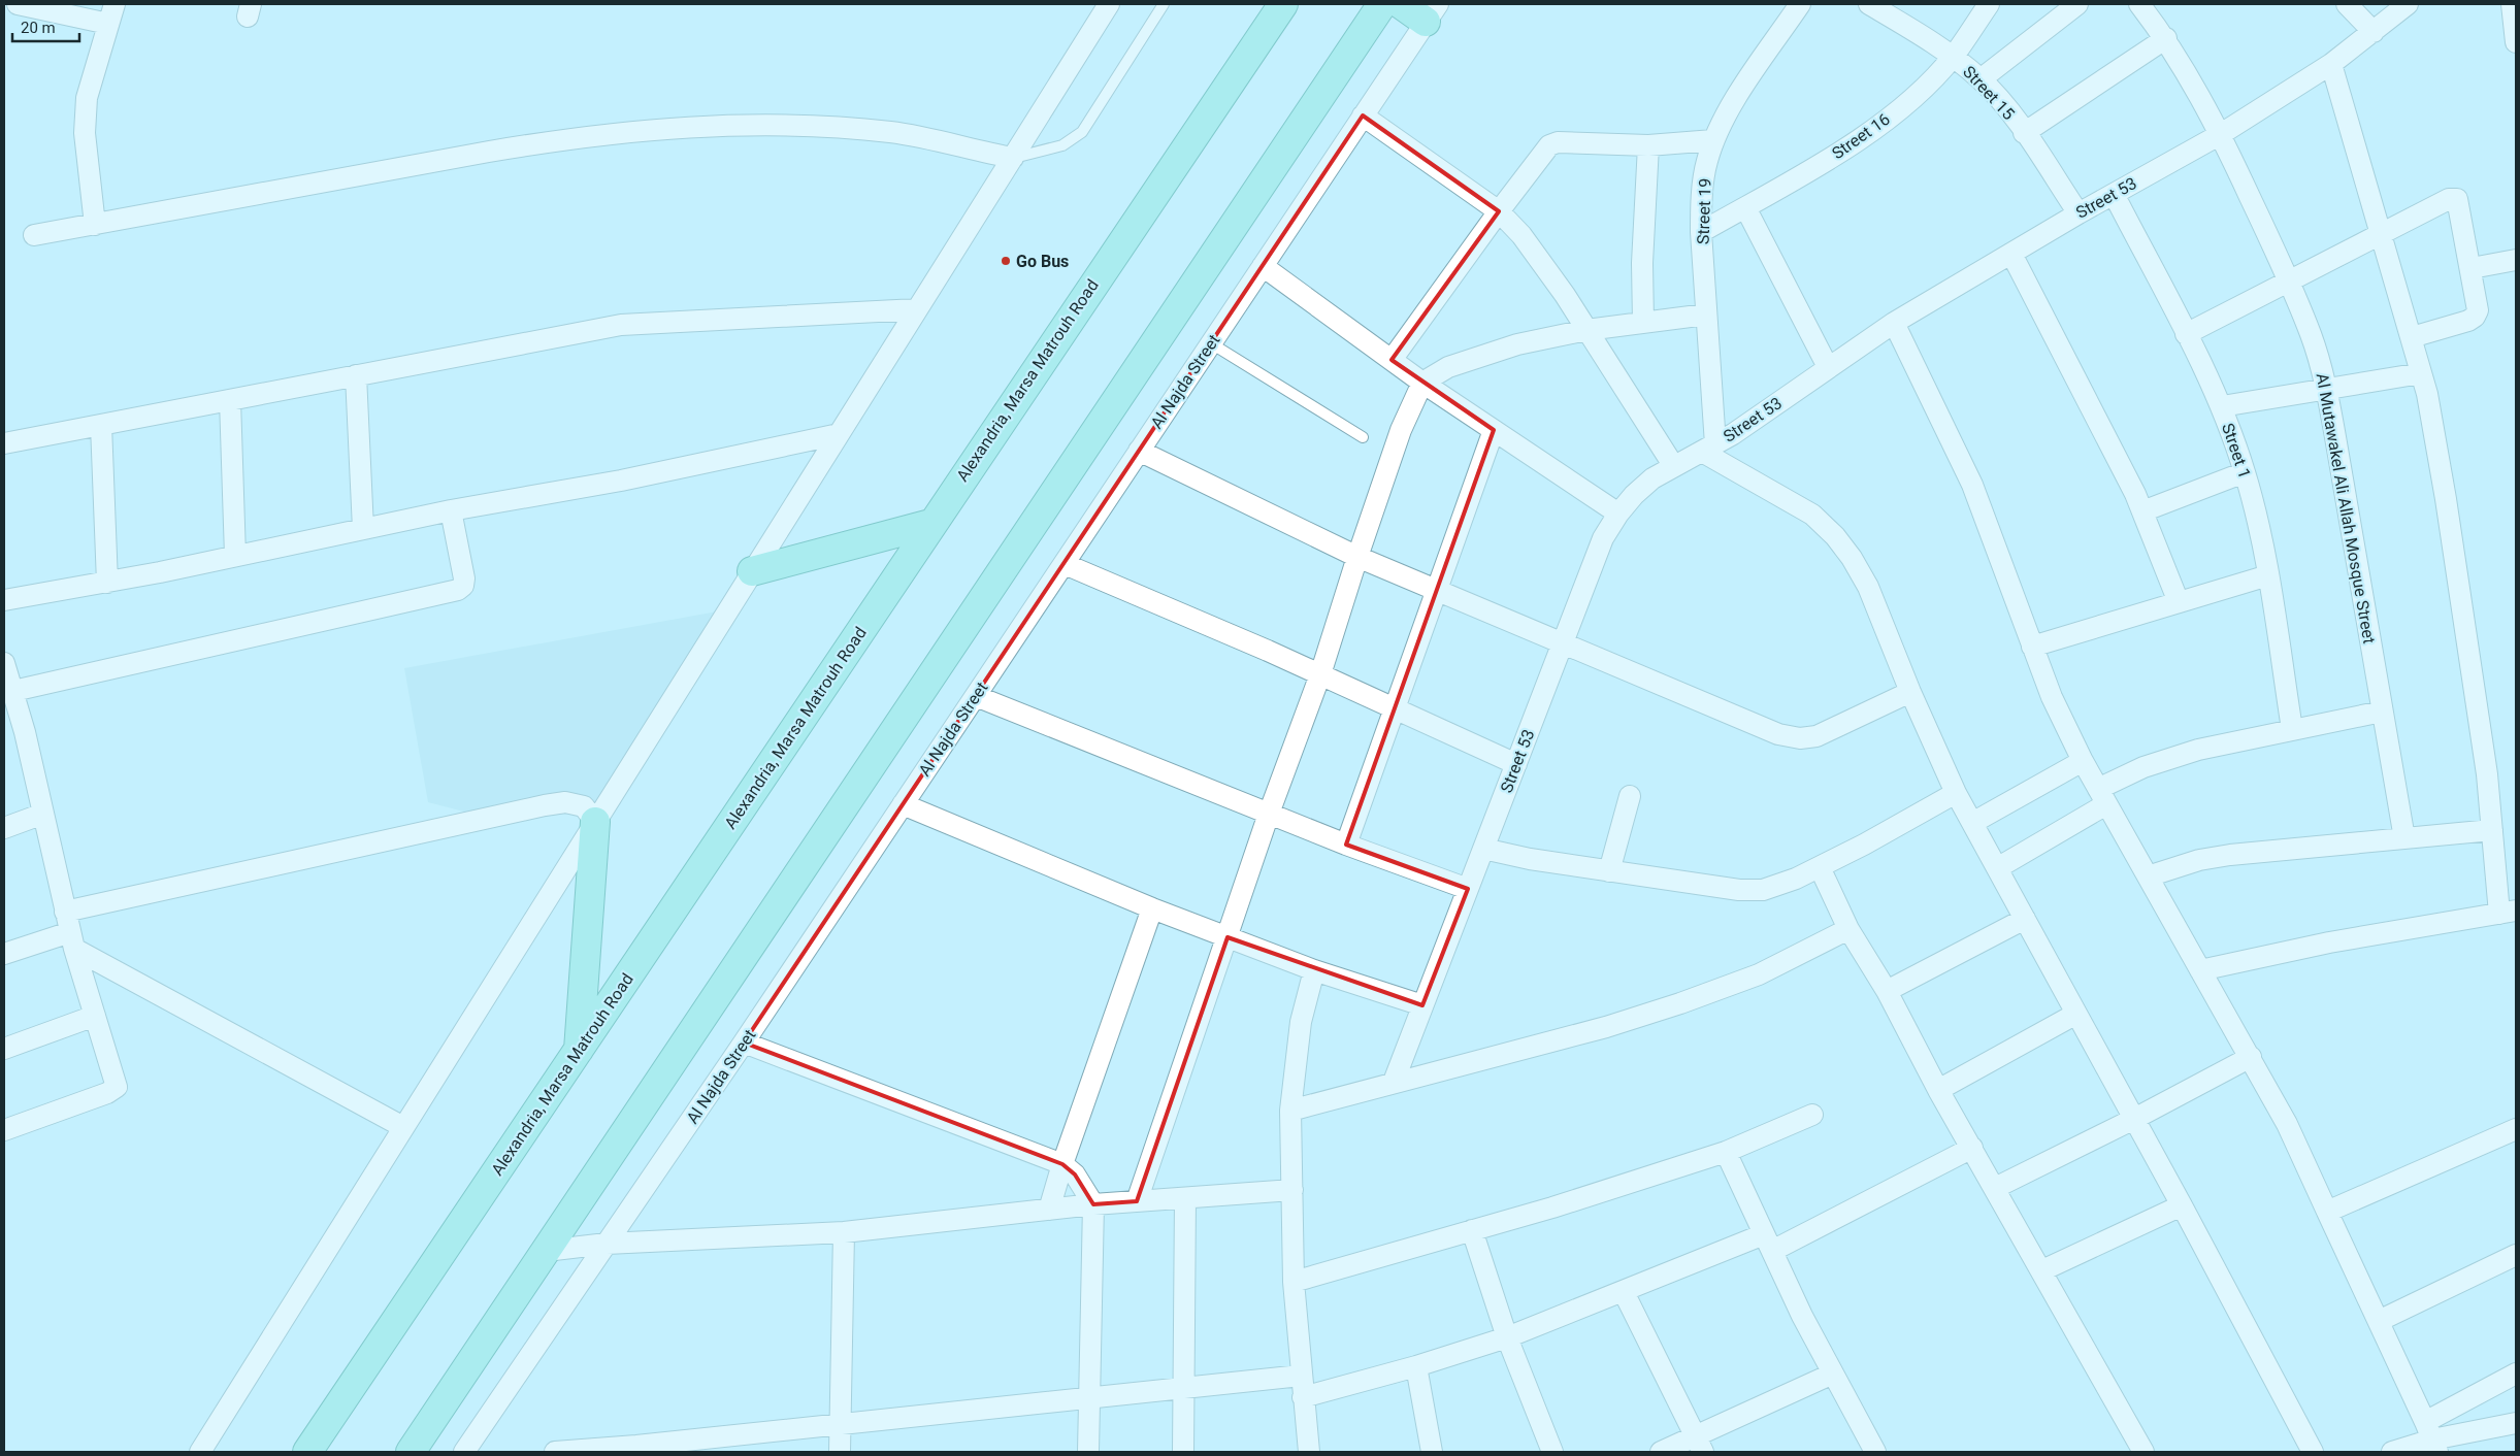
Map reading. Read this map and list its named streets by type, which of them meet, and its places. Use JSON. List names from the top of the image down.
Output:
{
  "streets": {
    "main road": ["Alexandria, Marsa Matrouh Road"],
    "street": [
      "Street 15",
      "Street 16",
      "Street 53",
      "Street 19",
      "Al Najda Street",
      "Street 1",
      "Al Mutawakel Ali Allah Mosque Street"
    ]
  },
  "crossings": [
    ["Street 15", "Street 16"],
    ["Street 15", "Street 53"],
    ["Street 16", "Street 19"],
    ["Street 53", "Street 19"],
    ["Street 53", "Street 1"],
    ["Street 53", "Al Mutawakel Ali Allah Mosque Street"]
  ],
  "places": ["Go Bus"],
  "scale_bar": "20 m"
}
